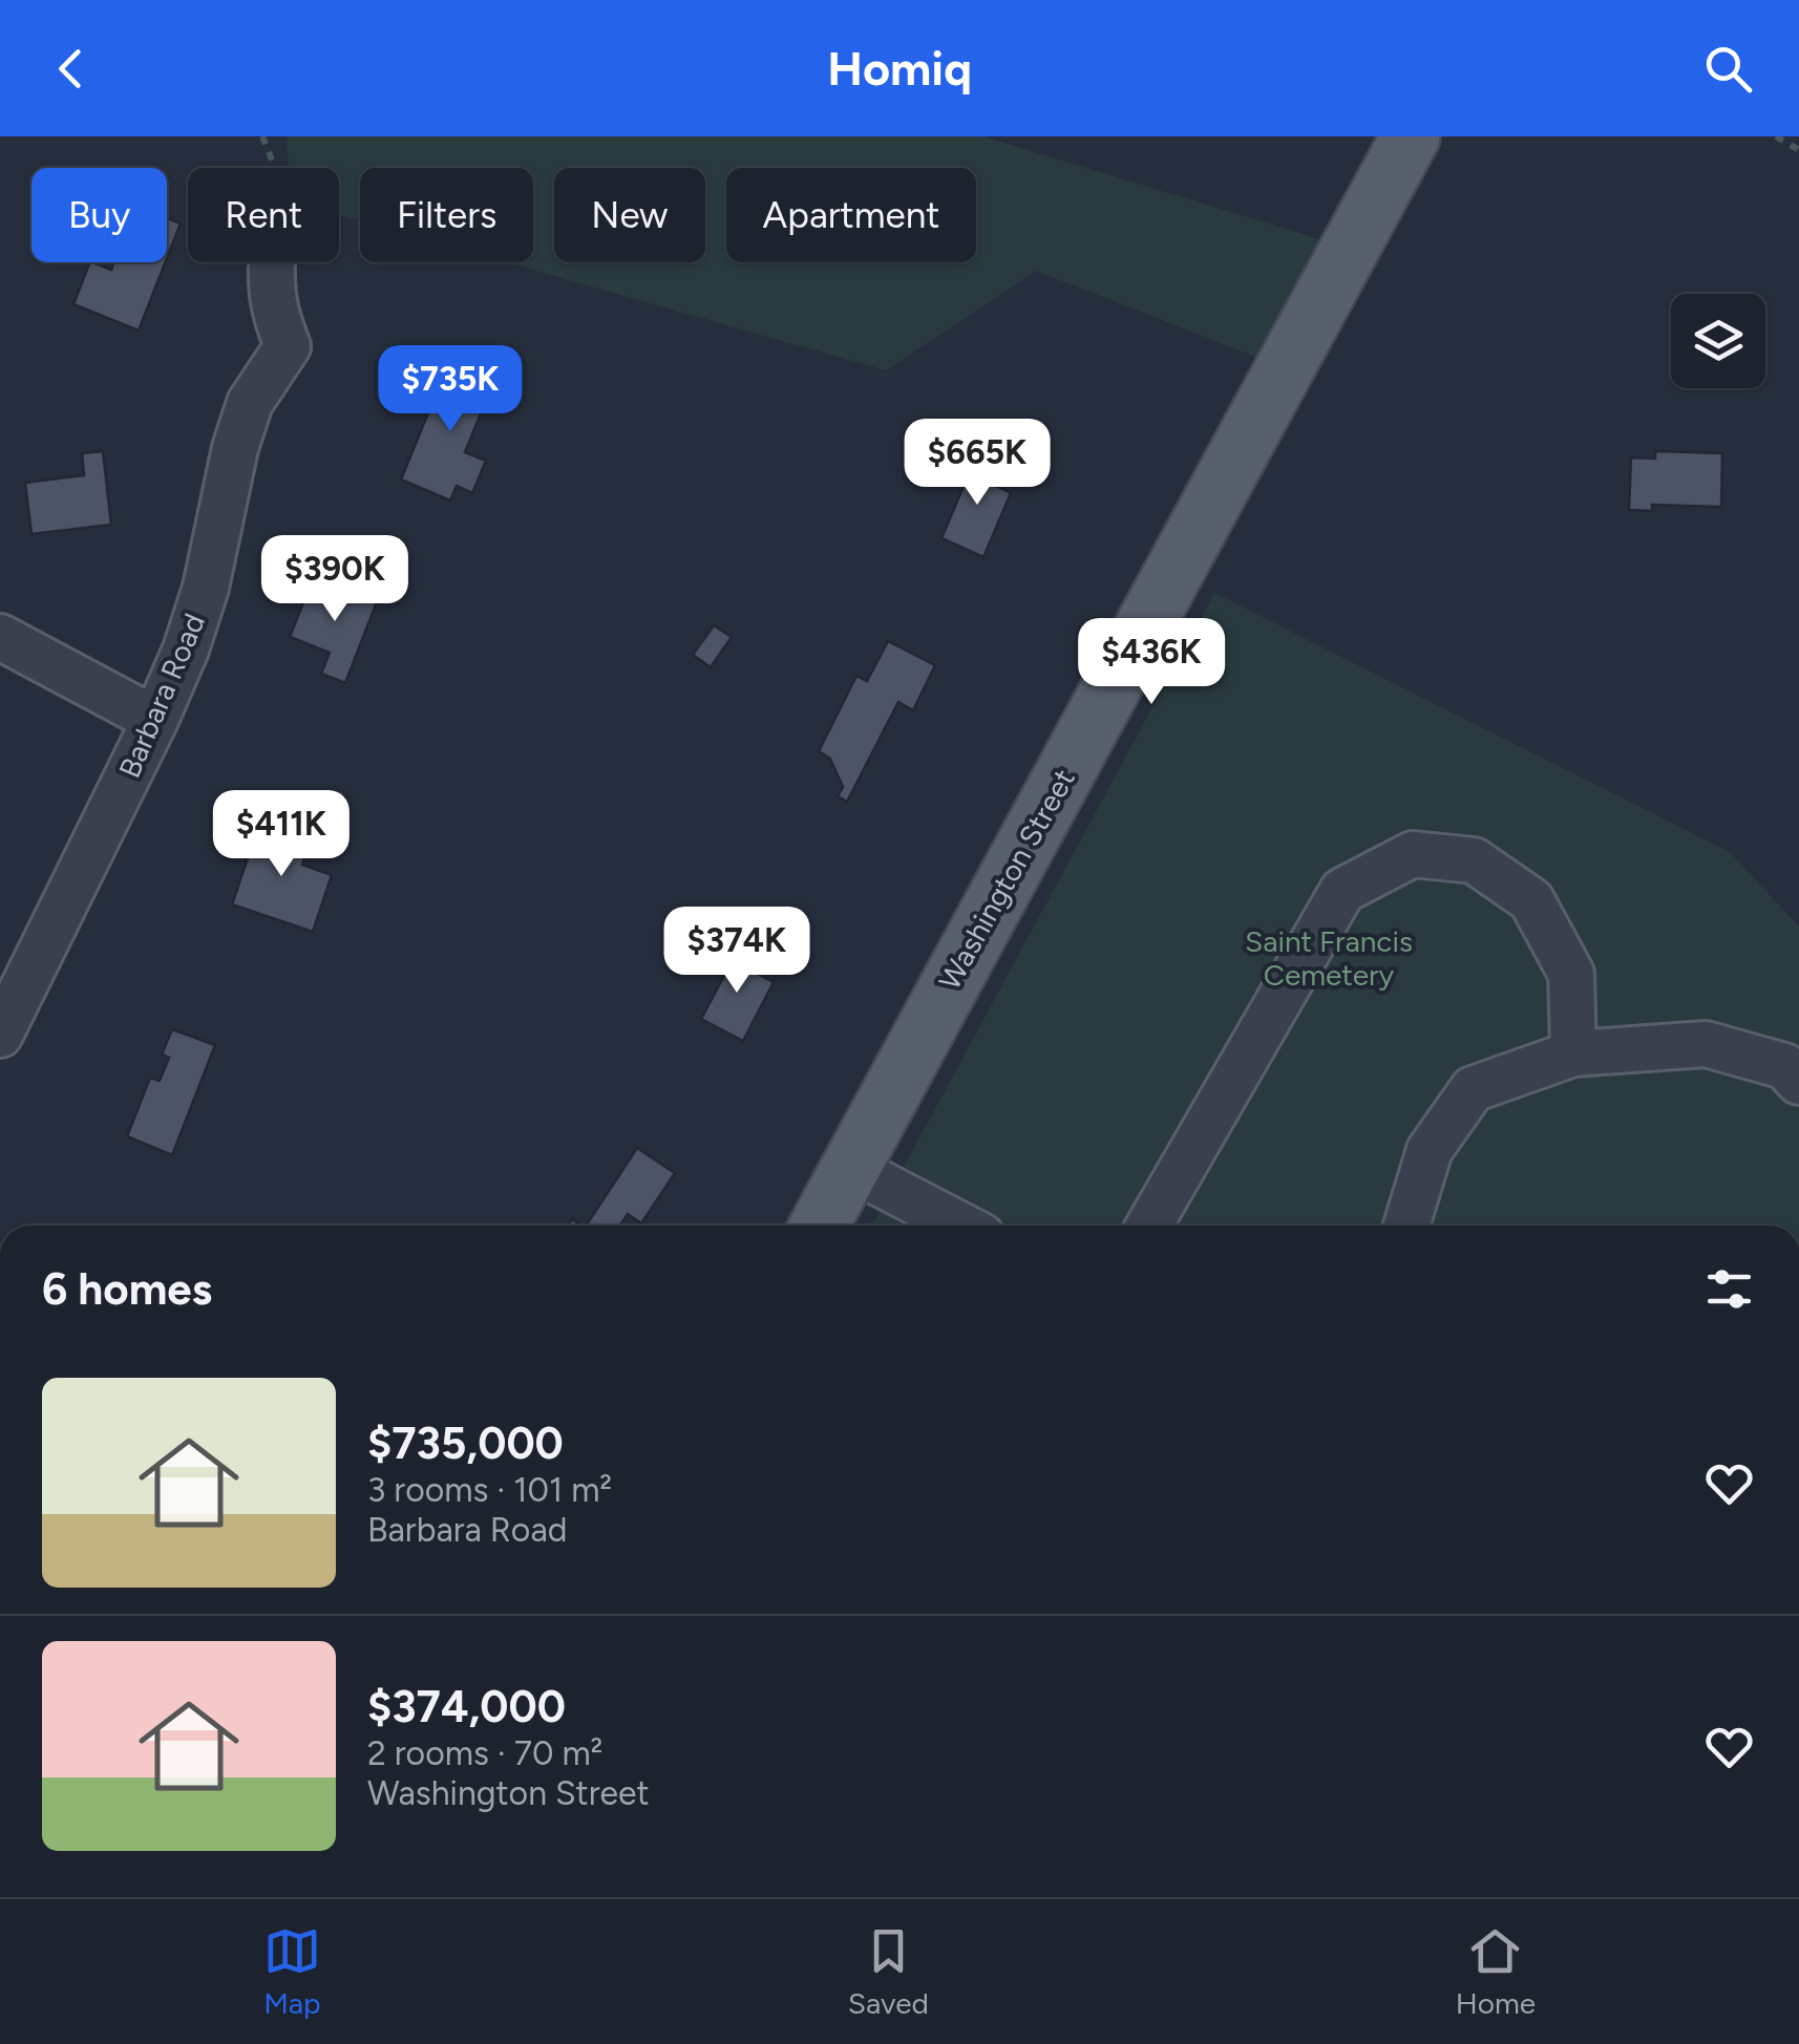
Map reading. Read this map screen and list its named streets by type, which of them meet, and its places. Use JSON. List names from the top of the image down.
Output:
{
  "streets": {
    "main road": ["Washington Street"],
    "street": ["Barbara Road"]
  },
  "parks": ["Saint Francis Cemetery"],
  "page": {
    "header": "Homiq",
    "chip": [
      "Buy",
      "Rent",
      "Filters",
      "New",
      "Apartment"
    ],
    "price": [
      "$735K",
      "$665K",
      "$390K",
      "$436K",
      "$411K",
      "$374K"
    ],
    "heading": "6 homes",
    "list": [
      {
        "name": "$735,000",
        "note": "3 rooms · 101 m² · Barbara Road"
      },
      {
        "name": "$374,000",
        "note": "2 rooms · 70 m² · Washington Street"
      }
    ],
    "tabs": ["Map", "Saved", "Home"]
  }
}
